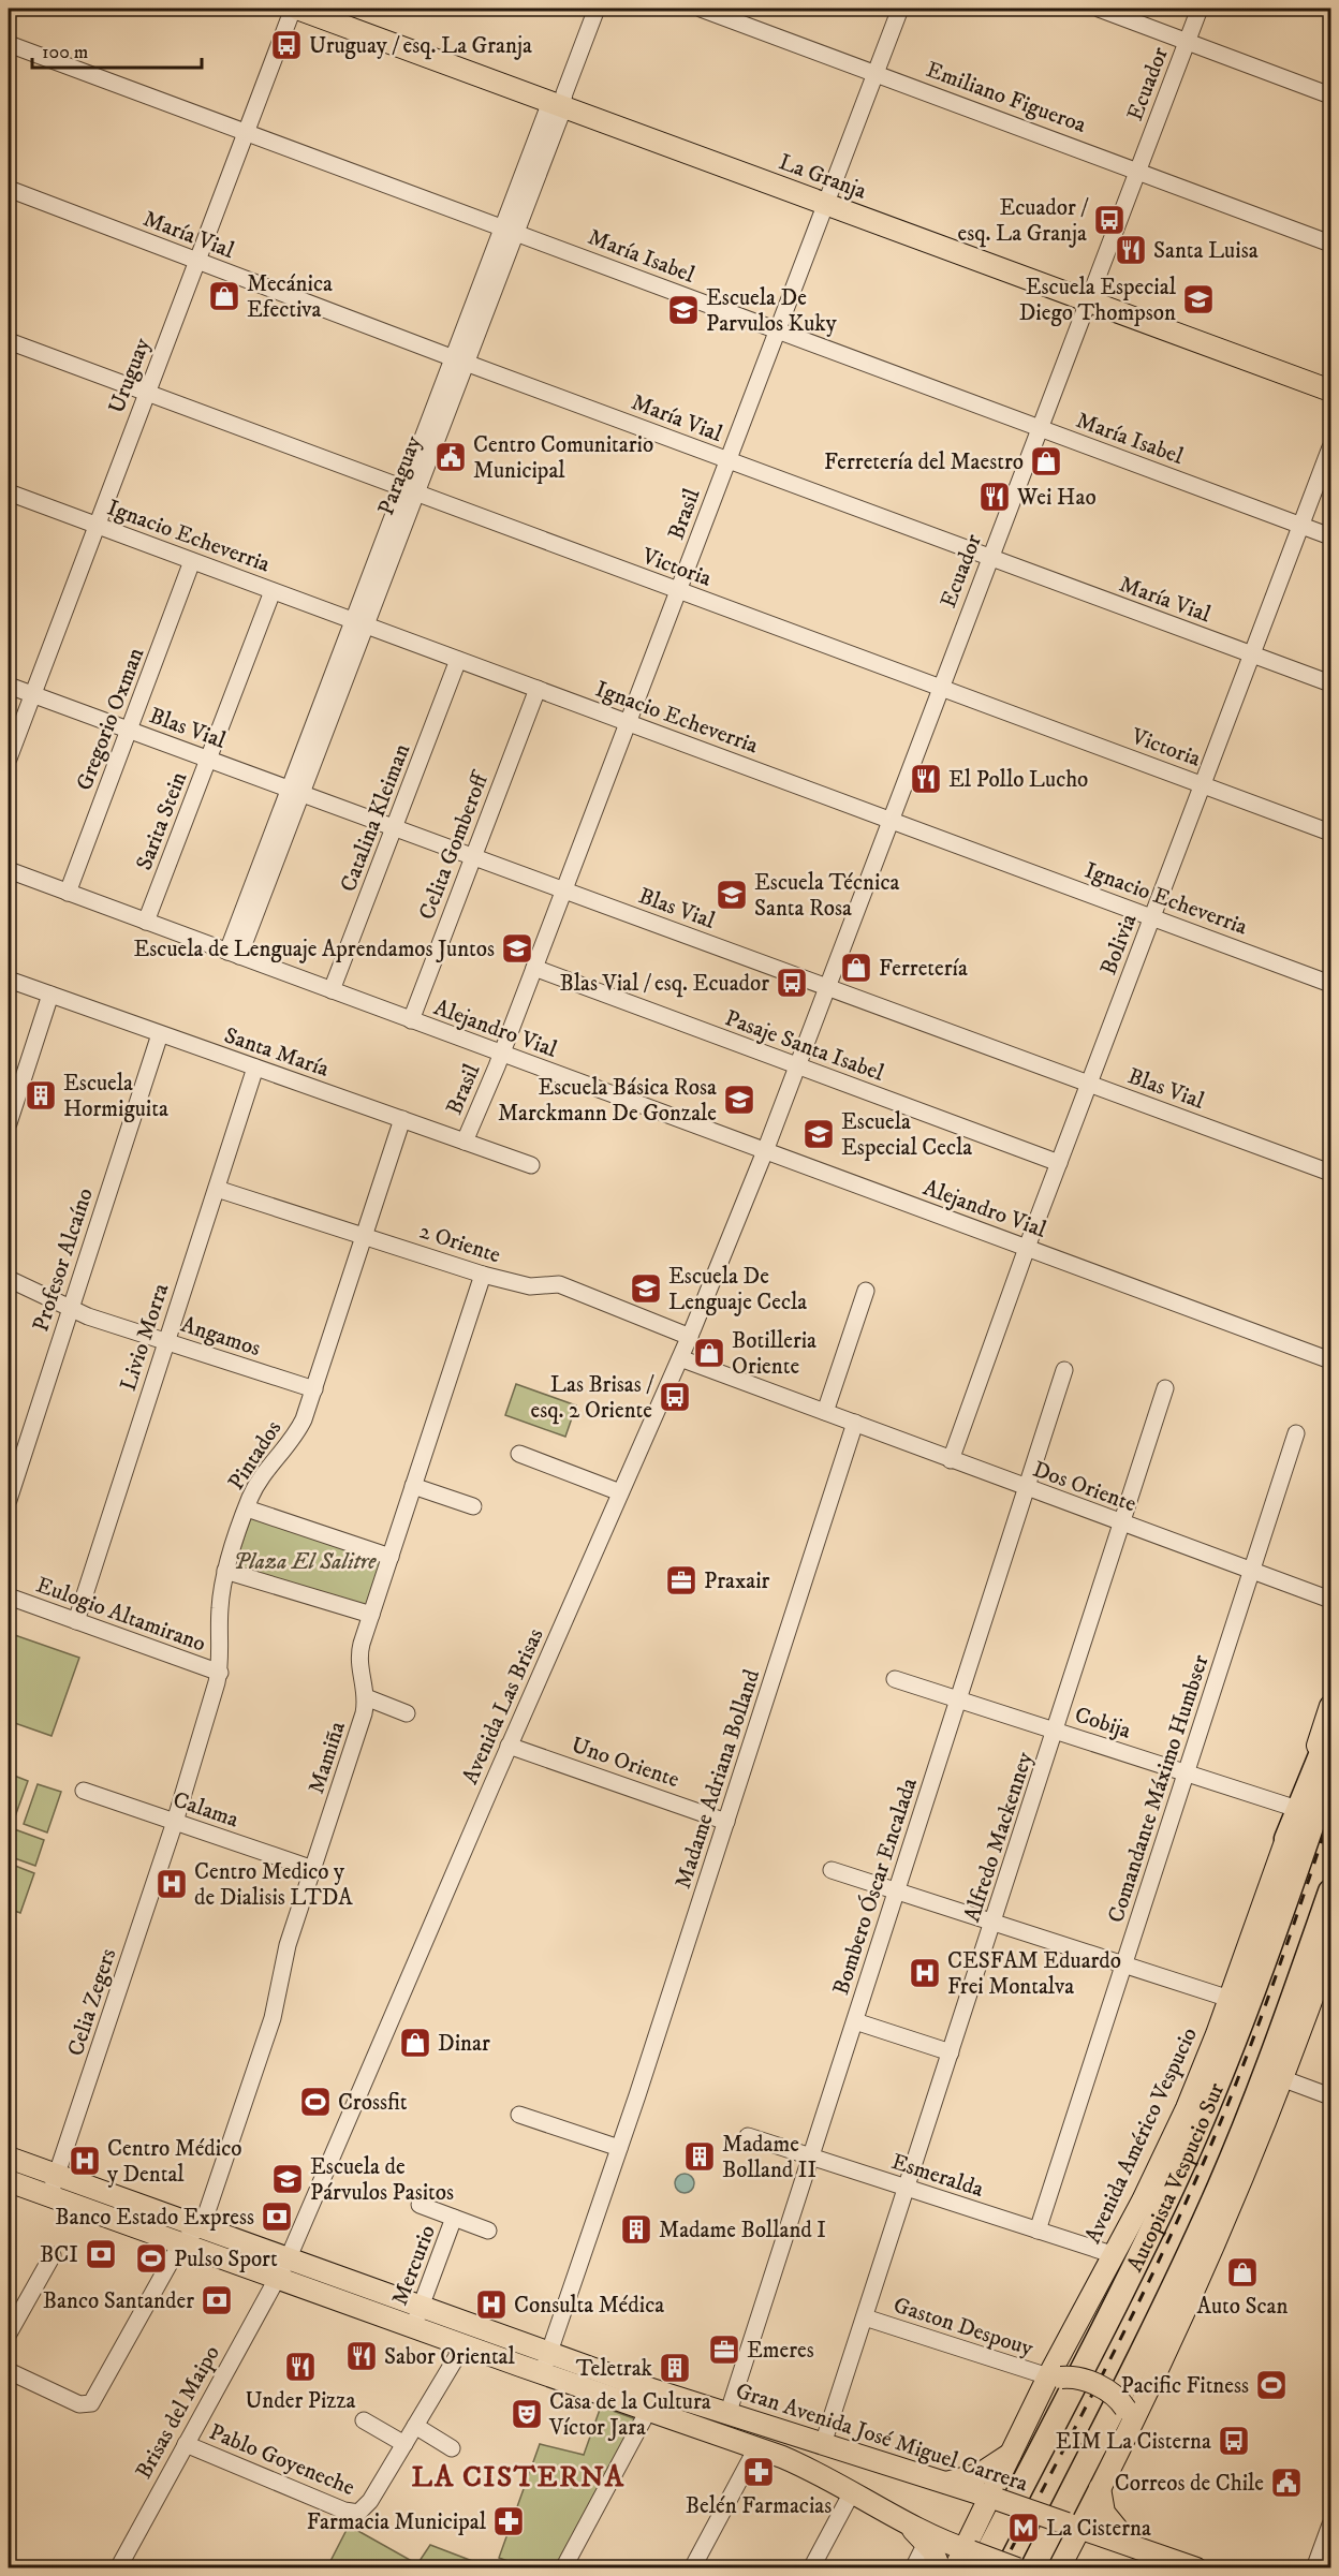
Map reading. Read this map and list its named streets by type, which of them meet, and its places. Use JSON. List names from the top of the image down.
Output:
{
  "streets": {
    "highway": ["Autopista Vespucio Sur"],
    "main road": ["La Granja", "Avenida Américo Vespucio", "Gran Avenida José Miguel Carrera"],
    "street": [
      "Ecuador",
      "Emiliano Figueroa",
      "María Vial",
      "María Isabel",
      "Uruguay",
      "Paraguay",
      "Brasil",
      "Ignacio Echeverria",
      "Victoria",
      "Gregorio Oxman",
      "Blas Vial",
      "Catalina Kleiman",
      "Sarita Stein",
      "Celita Gomberoff",
      "Bolivia",
      "Alejandro Vial",
      "Pasaje Santa Isabel",
      "Santa María",
      "2 Oriente",
      "Profesor Alcaíno",
      "Angamos",
      "Livio Morra",
      "Pintados",
      "Dos Oriente",
      "Eulogio Altamirano",
      "Avenida Las Brisas",
      "Cobija",
      "Mamiña",
      "Uno Oriente",
      "Madame Adriana Bolland",
      "Comandante Máximo Humbser",
      "Calama",
      "Alfredo Mackenney",
      "Bombero Óscar Encalada",
      "Celia Zegers",
      "Esmeralda",
      "Mercurio",
      "Gaston Despouy",
      "Brisas del Maipo",
      "Pablo Goyeneche"
    ]
  },
  "crossings": [
    ["Ecuador", "Emiliano Figueroa"],
    ["Ecuador", "La Granja"],
    ["Ecuador", "María Vial"],
    ["Ecuador", "María Isabel"],
    ["Ecuador", "Ignacio Echeverria"],
    ["Ecuador", "Victoria"],
    ["Ecuador", "Blas Vial"],
    ["Ecuador", "Alejandro Vial"],
    ["Ecuador", "Pasaje Santa Isabel"],
    ["Ecuador", "Avenida Las Brisas"],
    ["Emiliano Figueroa", "Brasil"],
    ["La Granja", "Uruguay"],
    ["La Granja", "Paraguay"],
    ["La Granja", "Brasil"],
    ["María Vial", "Uruguay"],
    ["María Vial", "Paraguay"],
    ["María Vial", "Brasil"],
    ["María Vial", "Bolivia"],
    ["María Isabel", "Uruguay"],
    ["María Isabel", "Paraguay"],
    ["María Isabel", "Brasil"],
    ["María Isabel", "Bolivia"],
    ["Uruguay", "Ignacio Echeverria"],
    ["Uruguay", "Victoria"],
    ["Uruguay", "Blas Vial"],
    ["Paraguay", "Ignacio Echeverria"],
    ["Paraguay", "Victoria"],
    ["Paraguay", "Blas Vial"],
    ["Paraguay", "Alejandro Vial"],
    ["Brasil", "Ignacio Echeverria"],
    ["Brasil", "Victoria"],
    ["Brasil", "Blas Vial"],
    ["Brasil", "Alejandro Vial"],
    ["Brasil", "Pasaje Santa Isabel"],
    ["Brasil", "Santa María"],
    ["Ignacio Echeverria", "Gregorio Oxman"],
    ["Ignacio Echeverria", "Catalina Kleiman"],
    ["Ignacio Echeverria", "Sarita Stein"],
    ["Ignacio Echeverria", "Celita Gomberoff"],
    ["Ignacio Echeverria", "Bolivia"],
    ["Victoria", "Bolivia"],
    ["Gregorio Oxman", "Blas Vial"],
    ["Gregorio Oxman", "Alejandro Vial"],
    ["Blas Vial", "Catalina Kleiman"],
    ["Blas Vial", "Sarita Stein"],
    ["Blas Vial", "Celita Gomberoff"],
    ["Blas Vial", "Bolivia"],
    ["Catalina Kleiman", "Alejandro Vial"],
    ["Sarita Stein", "Alejandro Vial"],
    ["Celita Gomberoff", "Alejandro Vial"],
    ["Bolivia", "Alejandro Vial"],
    ["Bolivia", "Pasaje Santa Isabel"],
    ["Bolivia", "Dos Oriente"],
    ["Alejandro Vial", "Avenida Las Brisas"],
    ["Santa María", "Profesor Alcaíno"],
    ["Santa María", "Livio Morra"],
    ["Santa María", "Pintados"],
    ["2 Oriente", "Livio Morra"],
    ["2 Oriente", "Pintados"],
    ["2 Oriente", "Avenida Las Brisas"],
    ["2 Oriente", "Mamiña"],
    ["Profesor Alcaíno", "Angamos"],
    ["Angamos", "Livio Morra"],
    ["Angamos", "Pintados"],
    ["Livio Morra", "Eulogio Altamirano"],
    ["Pintados", "Eulogio Altamirano"],
    ["Pintados", "Calama"],
    ["Pintados", "Celia Zegers"],
    ["Dos Oriente", "Avenida Las Brisas"],
    ["Dos Oriente", "Madame Adriana Bolland"],
    ["Dos Oriente", "Comandante Máximo Humbser"],
    ["Dos Oriente", "Alfredo Mackenney"],
    ["Dos Oriente", "Bombero Óscar Encalada"],
    ["Avenida Las Brisas", "Uno Oriente"],
    ["Avenida Las Brisas", "Brisas del Maipo"],
    ["Avenida Las Brisas", "Gran Avenida José Miguel Carrera"],
    ["Cobija", "Comandante Máximo Humbser"],
    ["Cobija", "Alfredo Mackenney"],
    ["Cobija", "Bombero Óscar Encalada"],
    ["Cobija", "Avenida Américo Vespucio"],
    ["Mamiña", "Calama"],
    ["Mamiña", "Gran Avenida José Miguel Carrera"],
    ["Uno Oriente", "Madame Adriana Bolland"],
    ["Madame Adriana Bolland", "Gran Avenida José Miguel Carrera"],
    ["Comandante Máximo Humbser", "Esmeralda"],
    ["Calama", "Celia Zegers"],
    ["Alfredo Mackenney", "Esmeralda"],
    ["Alfredo Mackenney", "Gaston Despouy"],
    ["Alfredo Mackenney", "Gran Avenida José Miguel Carrera"],
    ["Bombero Óscar Encalada", "Esmeralda"],
    ["Bombero Óscar Encalada", "Gran Avenida José Miguel Carrera"],
    ["Celia Zegers", "Gran Avenida José Miguel Carrera"],
    ["Avenida Américo Vespucio", "Esmeralda"],
    ["Avenida Américo Vespucio", "Autopista Vespucio Sur"],
    ["Avenida Américo Vespucio", "Gaston Despouy"],
    ["Avenida Américo Vespucio", "Gran Avenida José Miguel Carrera"],
    ["Mercurio", "Gran Avenida José Miguel Carrera"],
    ["Brisas del Maipo", "Pablo Goyeneche"]
  ],
  "districts": ["LA CISTERNA"],
  "parks": ["Plaza El Salitre"],
  "places": {
    "bus stop": [
      "Uruguay / esq. La Granja",
      "Ecuador / esq. La Granja",
      "Blas Vial / esq. Ecuador",
      "Las Brisas / esq. 2 Oriente",
      "EIM La Cisterna"
    ],
    "restaurant": [
      "Santa Luisa",
      "Wei Hao",
      "El Pollo Lucho",
      "Sabor Oriental",
      "Under Pizza"
    ],
    "shop": [
      "Mecánica Efectiva",
      "Ferretería del Maestro",
      "Ferretería",
      "Botilleria Oriente",
      "Dinar",
      "Auto Scan"
    ],
    "school or university": [
      "Escuela Especial Diego Thompson",
      "Escuela De Parvulos Kuky",
      "Escuela Técnica Santa Rosa",
      "Escuela de Lenguaje Aprendamos Juntos",
      "Escuela Básica Rosa Marckmann De Gonzale",
      "Escuela Especial Cecla",
      "Escuela De Lenguaje Cecla",
      "Escuela de Párvulos Pasitos"
    ],
    "public building": ["Centro Comunitario Municipal", "Correos de Chile"],
    "building": [
      "Escuela Hormiguita",
      "Madame Bolland II",
      "Madame Bolland I",
      "Teletrak"
    ],
    "office": ["Praxair", "Emeres"],
    "hospital": [
      "Centro Medico y de Dialisis LTDA",
      "CESFAM Eduardo Frei Montalva",
      "Centro Médico y Dental",
      "Consulta Médica"
    ],
    "sports": ["Crossfit", "Pulso Sport", "Pacific Fitness"],
    "bank": ["Banco Estado Express", "BCI", "Banco Santander"],
    "theatre": ["Casa de la Cultura Víctor Jara"],
    "pharmacy": ["Belén Farmacias", "Farmacia Municipal"],
    "metro station": ["La Cisterna"]
  },
  "scale_bar": "100 m"
}
